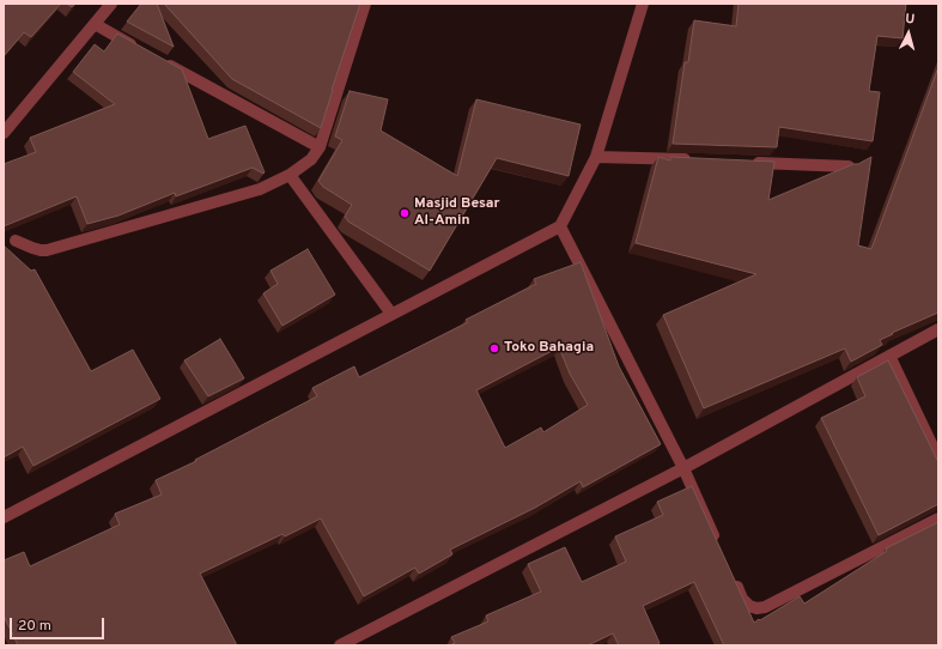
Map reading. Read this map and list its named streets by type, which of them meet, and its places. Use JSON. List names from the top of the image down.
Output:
{
  "places": ["Masjid Besar Al-Amin", "Toko Bahagia"],
  "scale_bar": "20 m",
  "north": "top"
}
